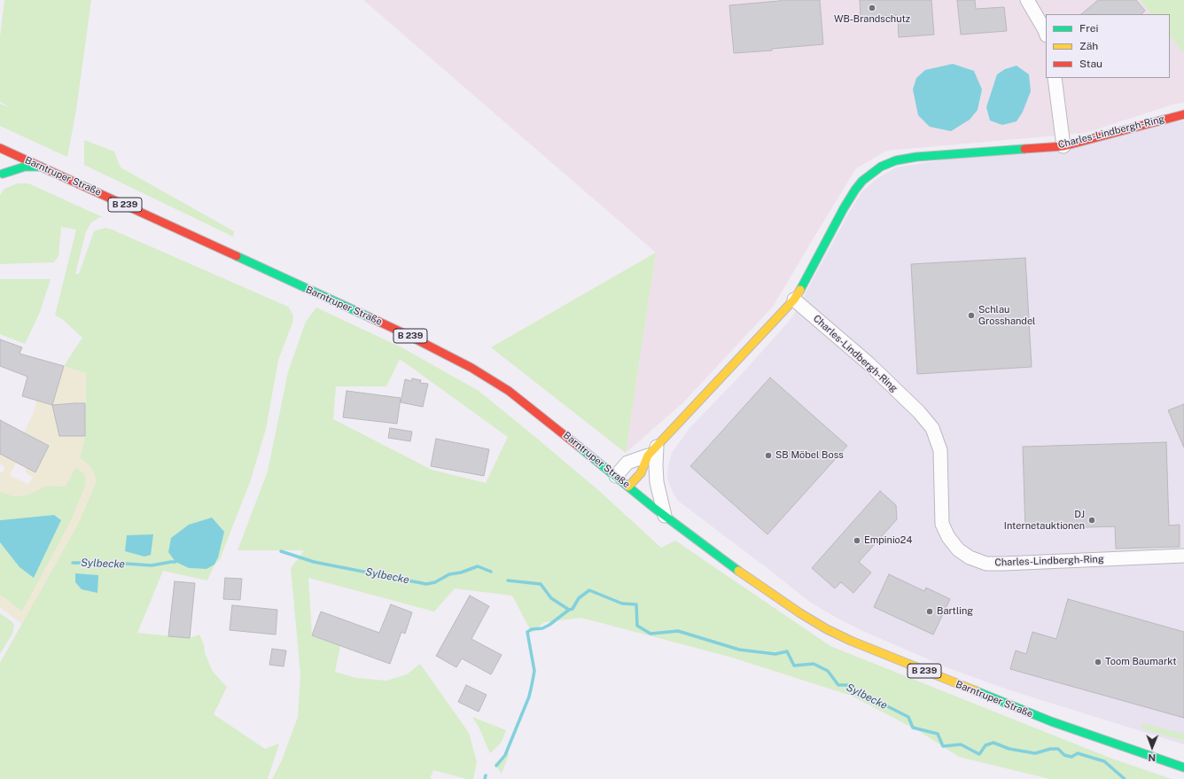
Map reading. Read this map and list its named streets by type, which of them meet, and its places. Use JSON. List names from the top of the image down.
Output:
{
  "streets": {
    "main road": ["Charles-Lindbergh-Ring", "Barntruper Straße", "B 239"]
  },
  "crossings": [
    ["Charles-Lindbergh-Ring", "Barntruper Straße"]
  ],
  "water": ["Sylbecke"],
  "places": [
    "WB-Brandschutz",
    "Schlau Grosshandel",
    "SB Möbel Boss",
    "DJ Internetauktionen",
    "Empinio24",
    "Bartling",
    "Toom Baumarkt"
  ],
  "legend": ["Frei", "Zäh", "Stau"],
  "north": "bottom"
}
